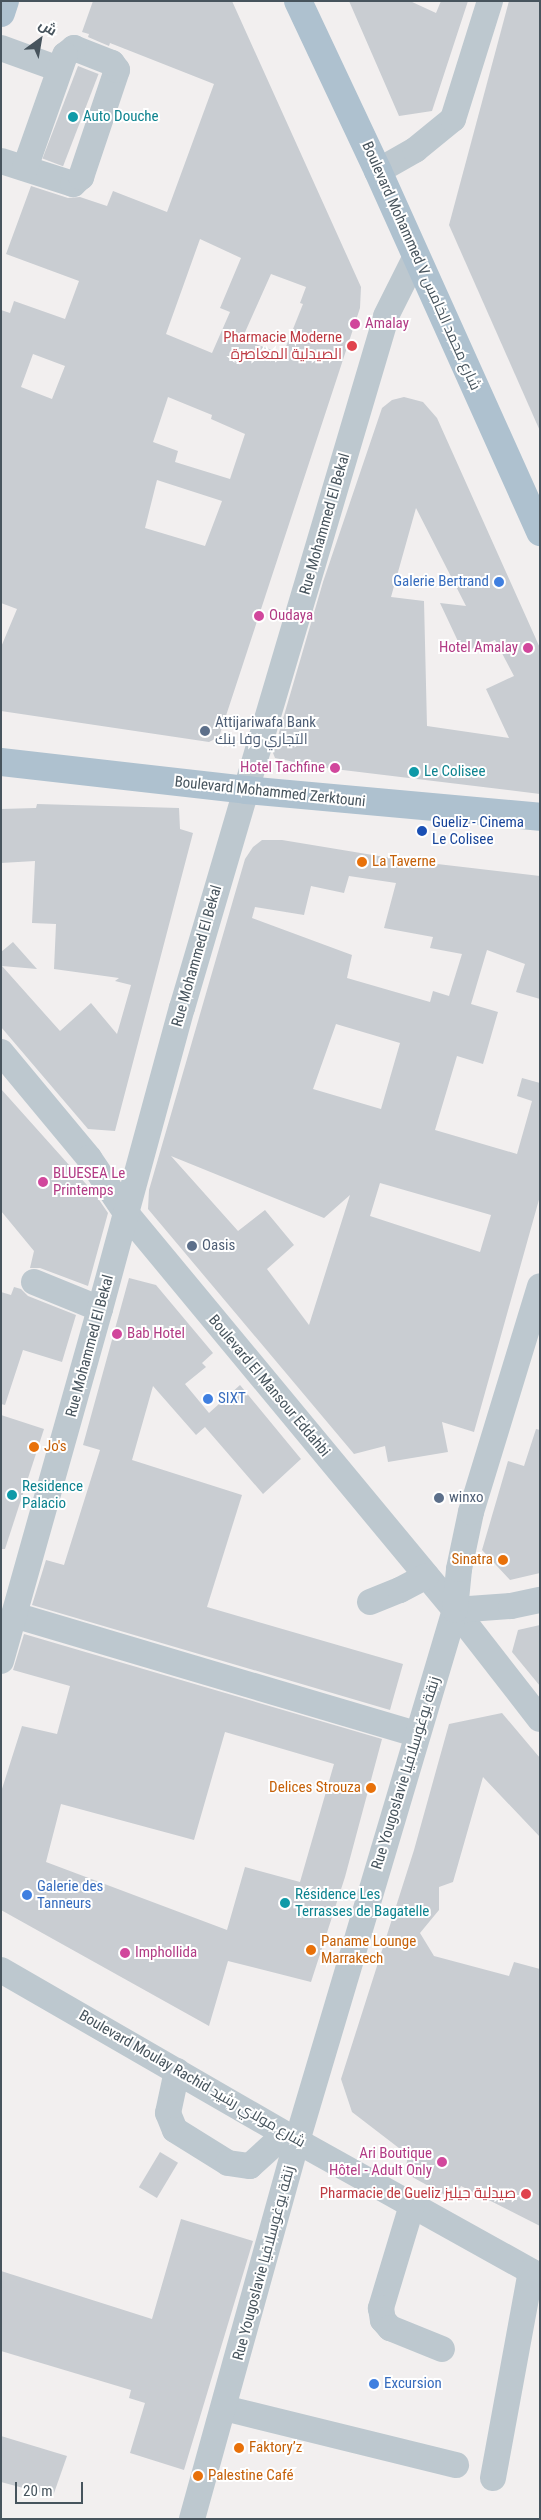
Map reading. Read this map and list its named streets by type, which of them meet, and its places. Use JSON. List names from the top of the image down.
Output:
{
  "streets": {
    "main road": ["Boulevard Mohammed V شارع محمد الخامس", "Boulevard Mohammed Zerktouni"],
    "street": [
      "Rue Mohammed El Bekal",
      "Boulevard El Mansour Eddahbi",
      "Rue Yougoslavie زنقة يوغوسلافيا",
      "Boulevard Moulay Rachid شارع مولاي رشيد"
    ]
  },
  "crossings": [
    ["Boulevard Mohammed V شارع محمد الخامس", "Rue Mohammed El Bekal"],
    ["Rue Mohammed El Bekal", "Boulevard Mohammed Zerktouni"],
    ["Rue Mohammed El Bekal", "Boulevard El Mansour Eddahbi"],
    ["Boulevard El Mansour Eddahbi", "Rue Yougoslavie زنقة يوغوسلافيا"],
    ["Rue Yougoslavie زنقة يوغوسلافيا", "Boulevard Moulay Rachid شارع مولاي رشيد"]
  ],
  "places": [
    "Auto Douche",
    "Amalay",
    "Pharmacie Moderne الصيدلية المعاصرة",
    "Galerie Bertrand",
    "Oudaya",
    "Hotel Amalay",
    "Attijariwafa Bank التجاري وفا بنك",
    "Hotel Tachfine",
    "Le Colisee",
    "Gueliz - Cinema Le Colisee",
    "La Taverne",
    "BLUESEA Le Printemps",
    "Oasis",
    "Bab Hotel",
    "SIXT",
    "Jo's",
    "Residence Palacio",
    "winxo",
    "Sinatra",
    "Delices Strouza",
    "Galerie des Tanneurs",
    "Résidence Les Terrasses de Bagatelle",
    "Paname Lounge Marrakech",
    "Imphollida",
    "Ari Boutique Hôtel - Adult Only",
    "Pharmacie de Gueliz صيدلية جيليز",
    "Excursion",
    "Faktory’z",
    "Palestine Café"
  ],
  "scale_bar": "20 m",
  "north": "top right"
}
